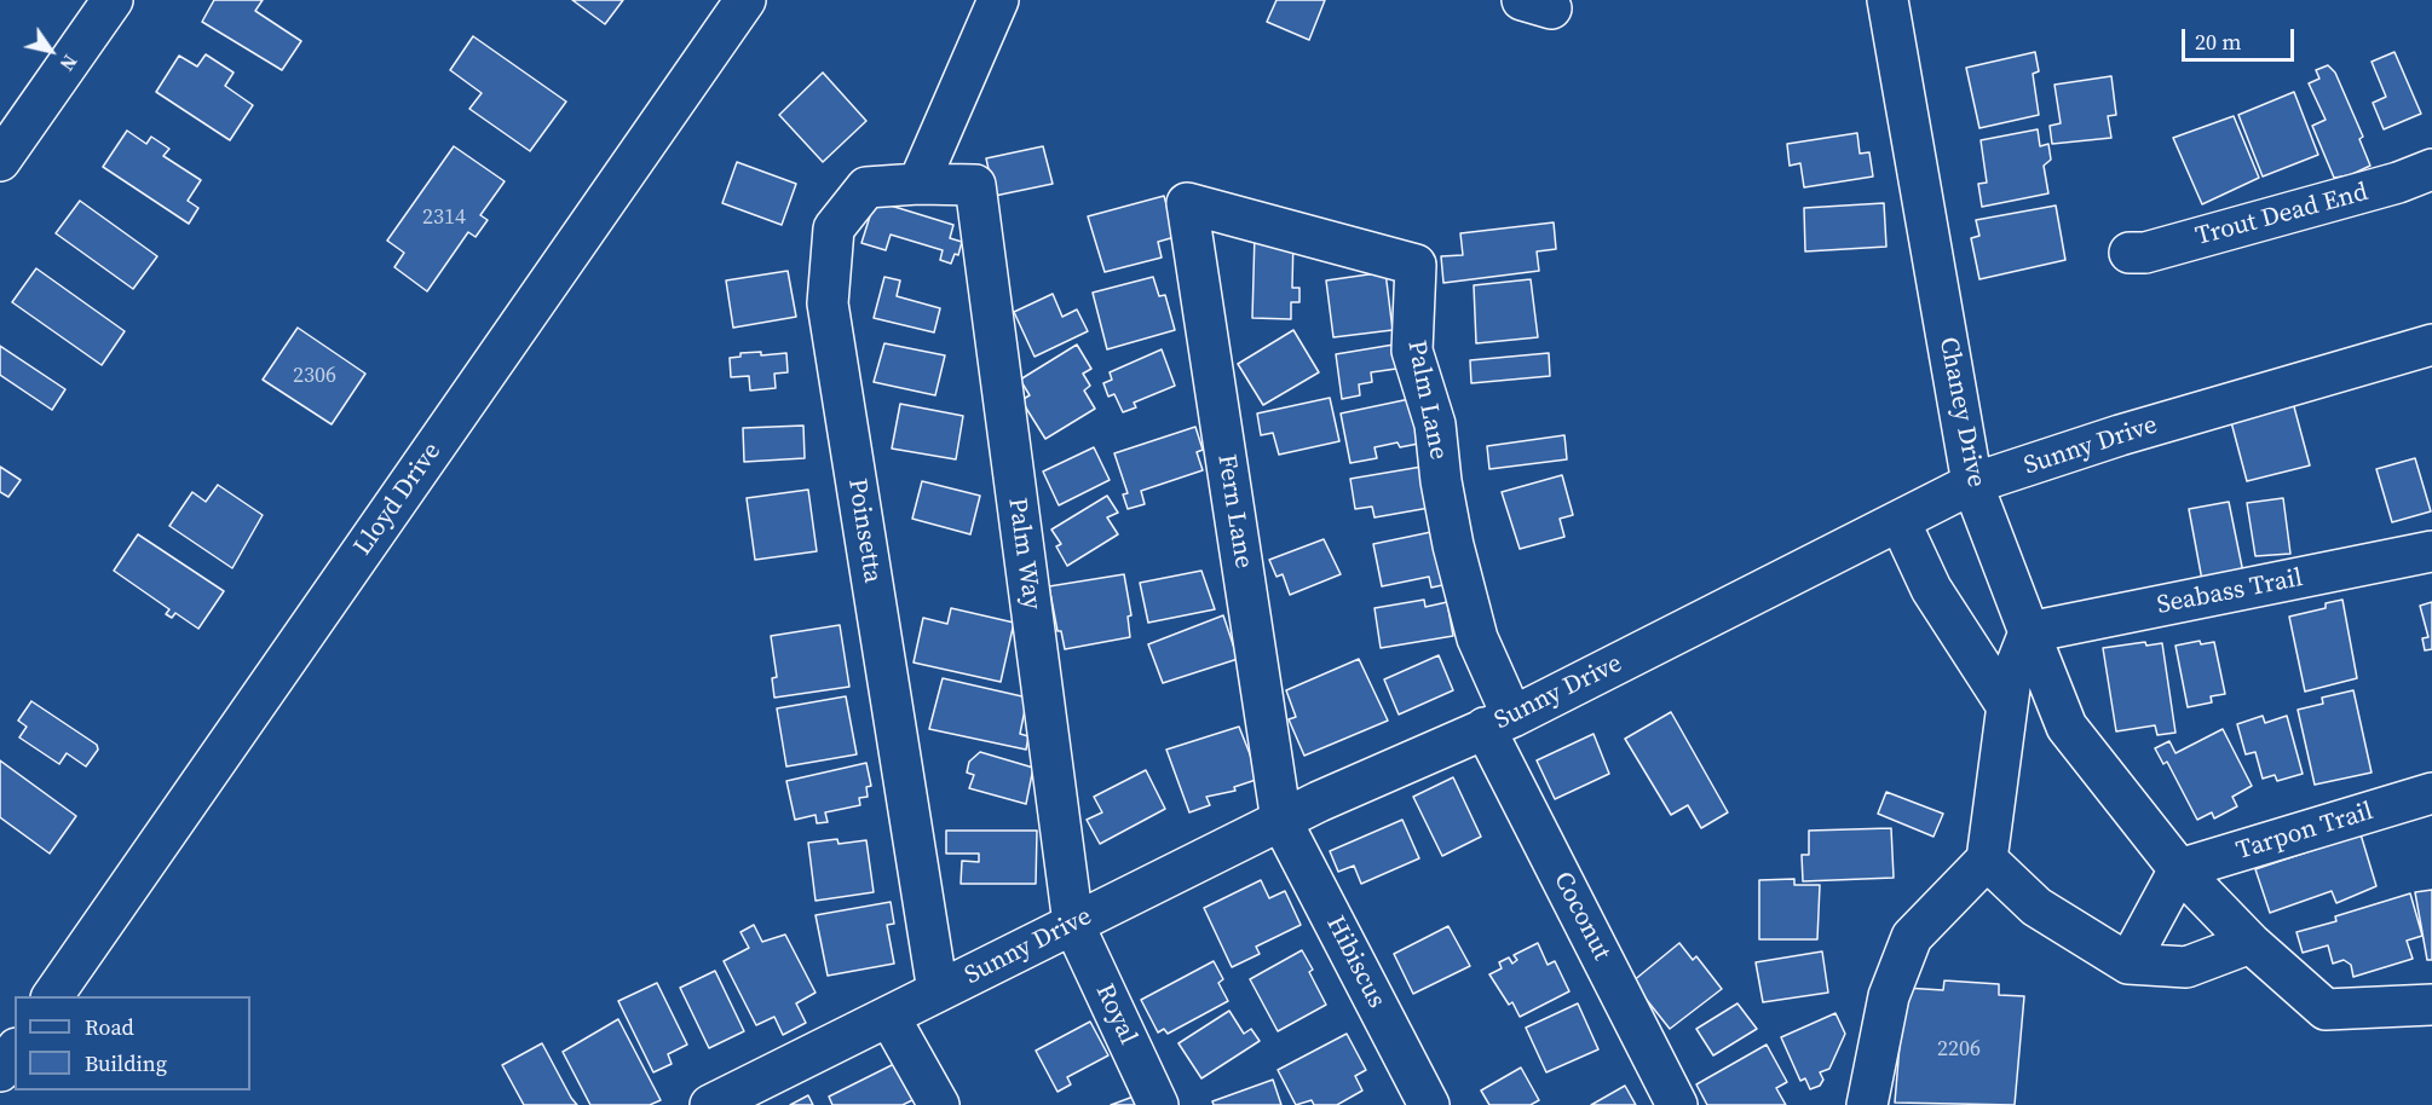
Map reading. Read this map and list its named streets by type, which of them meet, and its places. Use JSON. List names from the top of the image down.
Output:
{
  "streets": {
    "street": [
      "Trout Dead End",
      "Palm Lane",
      "Chaney Drive",
      "Sunny Drive",
      "Lloyd Drive",
      "Fern Lane",
      "Poinsetta",
      "Palm Way",
      "Seabass Trail",
      "Tarpon Trail",
      "Coconut",
      "Hibiscus",
      "Royal"
    ]
  },
  "crossings": [
    ["Palm Lane", "Sunny Drive"],
    ["Palm Lane", "Fern Lane"],
    ["Palm Lane", "Coconut"],
    ["Chaney Drive", "Sunny Drive"],
    ["Chaney Drive", "Seabass Trail"],
    ["Chaney Drive", "Tarpon Trail"],
    ["Sunny Drive", "Fern Lane"],
    ["Sunny Drive", "Poinsetta"],
    ["Sunny Drive", "Palm Way"],
    ["Sunny Drive", "Coconut"],
    ["Sunny Drive", "Hibiscus"],
    ["Sunny Drive", "Royal"],
    ["Fern Lane", "Hibiscus"],
    ["Poinsetta", "Palm Way"],
    ["Palm Way", "Royal"]
  ],
  "house_numbers": ["2314", "2306", "2206"],
  "legend": ["Road", "Building"],
  "scale_bar": "20 m",
  "north": "bottom right"
}
